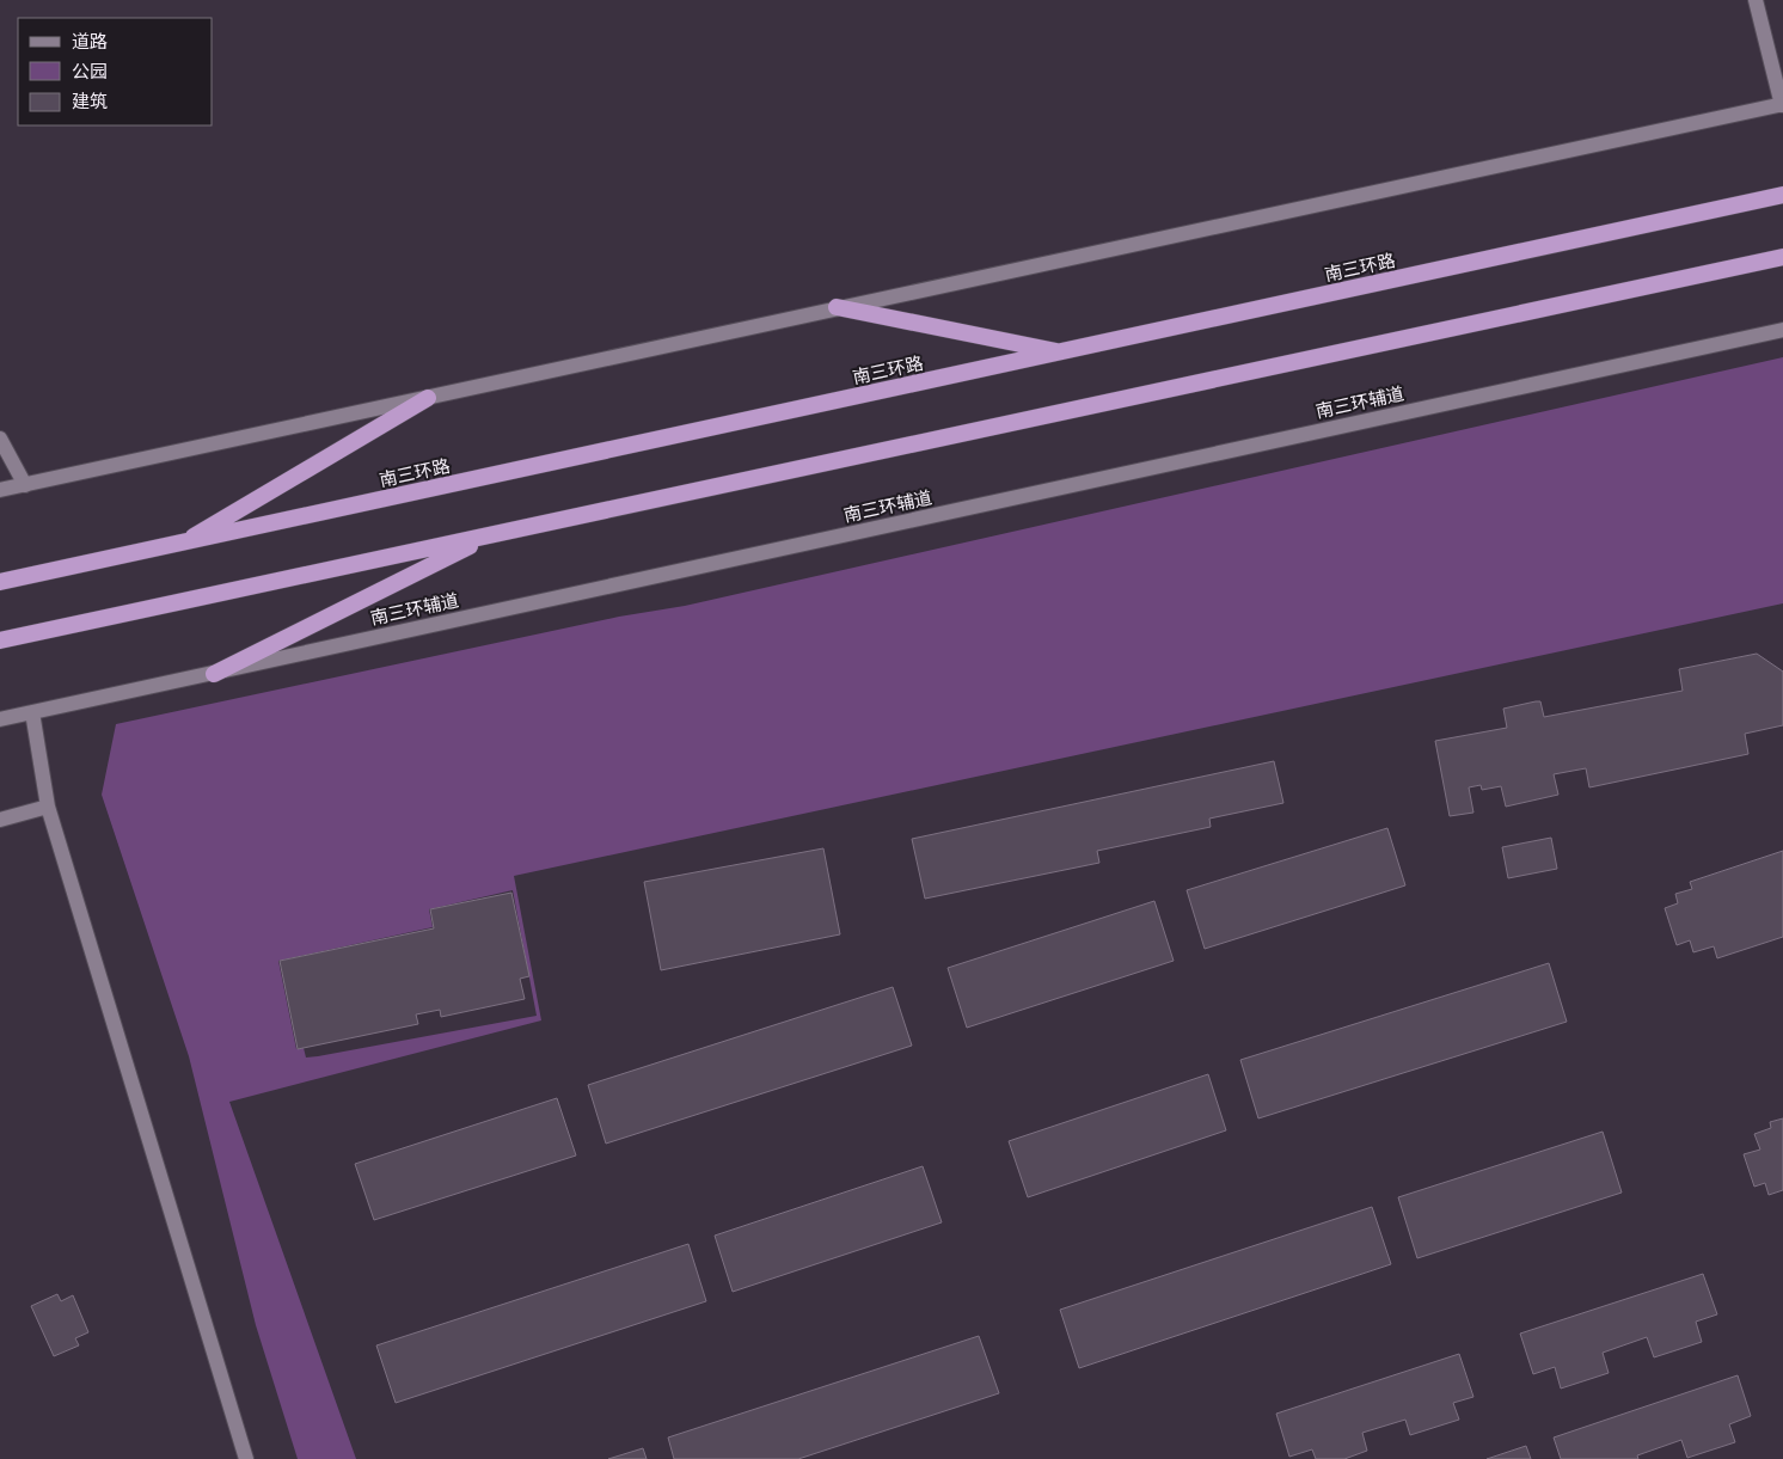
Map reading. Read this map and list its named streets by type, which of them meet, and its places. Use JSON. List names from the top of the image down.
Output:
{
  "streets": {
    "highway": ["南三环路"],
    "main road": ["南三环辅道"]
  },
  "legend": ["道路", "公园", "建筑"]
}
